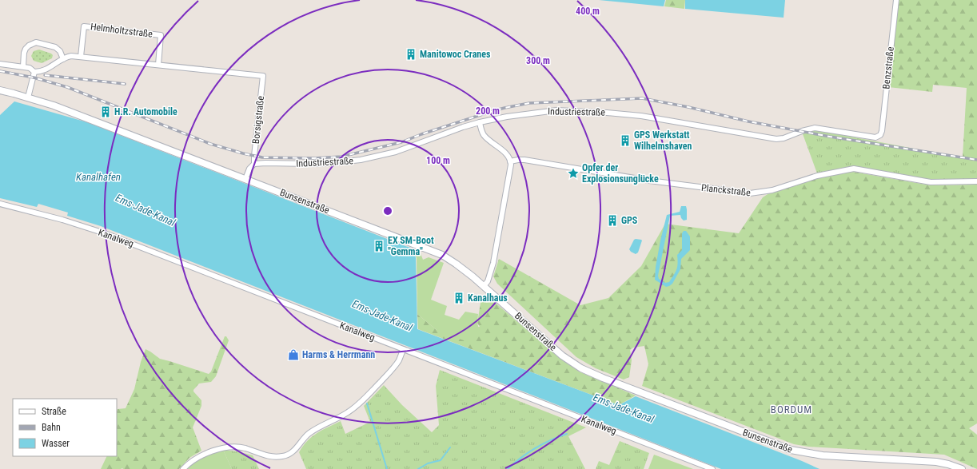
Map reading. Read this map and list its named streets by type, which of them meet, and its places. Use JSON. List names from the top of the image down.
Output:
{
  "streets": {
    "street": [
      "Helmholtzstraße",
      "Benzstraße",
      "Industriestraße",
      "Borsigstraße",
      "Planckstraße",
      "Bunsenstraße",
      "Kanalweg"
    ]
  },
  "crossings": [
    ["Helmholtzstraße", "Borsigstraße"],
    ["Benzstraße", "Industriestraße"],
    ["Industriestraße", "Borsigstraße"]
  ],
  "districts": ["BORDUM"],
  "water": ["Kanalhafen", "Ems-Jade-Kanal"],
  "places": {
    "building": [
      "Manitowoc Cranes",
      "H.R. Automobile",
      "GPS Werkstatt Wilhelmshaven",
      "GPS",
      "EX SM-Boot \"Gemma\"",
      "Kanalhaus"
    ],
    "place": ["Opfer der Explosionsunglücke"],
    "shop": ["Harms & Herrmann"]
  },
  "legend": ["Straße", "Bahn", "Wasser"],
  "rings": [
    "400 m",
    "300 m",
    "200 m",
    "100 m"
  ]
}
